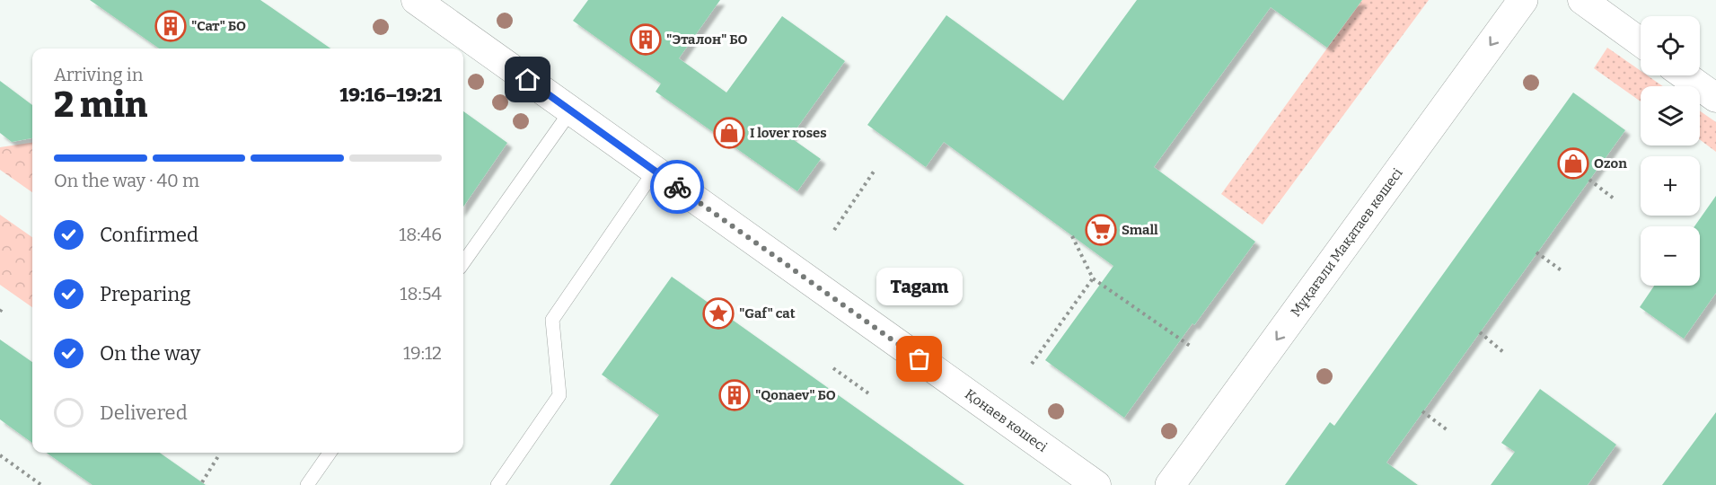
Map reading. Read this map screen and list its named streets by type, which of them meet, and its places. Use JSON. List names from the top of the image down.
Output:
{
  "streets": {
    "main road": ["Мұқағали Мақатаев көшесі"],
    "street": ["Қонаев көшесі"]
  },
  "one_way": ["Мұқағали Мақатаев көшесі"],
  "places": {
    "building": ["\"Сат\" БО", "\"Эталон\" БО", "\"Qonaev\" БО"],
    "shop": ["I lover roses", "Ozon"],
    "supermarket": ["Small"],
    "place": ["\"Gaf\" cat"],
    "other": ["Tagam"]
  },
  "page": {
    "map_buttons": ["+", "−"],
    "heading": ["2 min", "Arriving in", "19:16–19:21"],
    "bar": "On the way · 40 m",
    "list": [
      ["Confirmed", "18:46"],
      ["Preparing", "18:54"],
      ["On the way", "19:12"],
      "Delivered"
    ],
    "bubble": "Tagam"
  }
}
